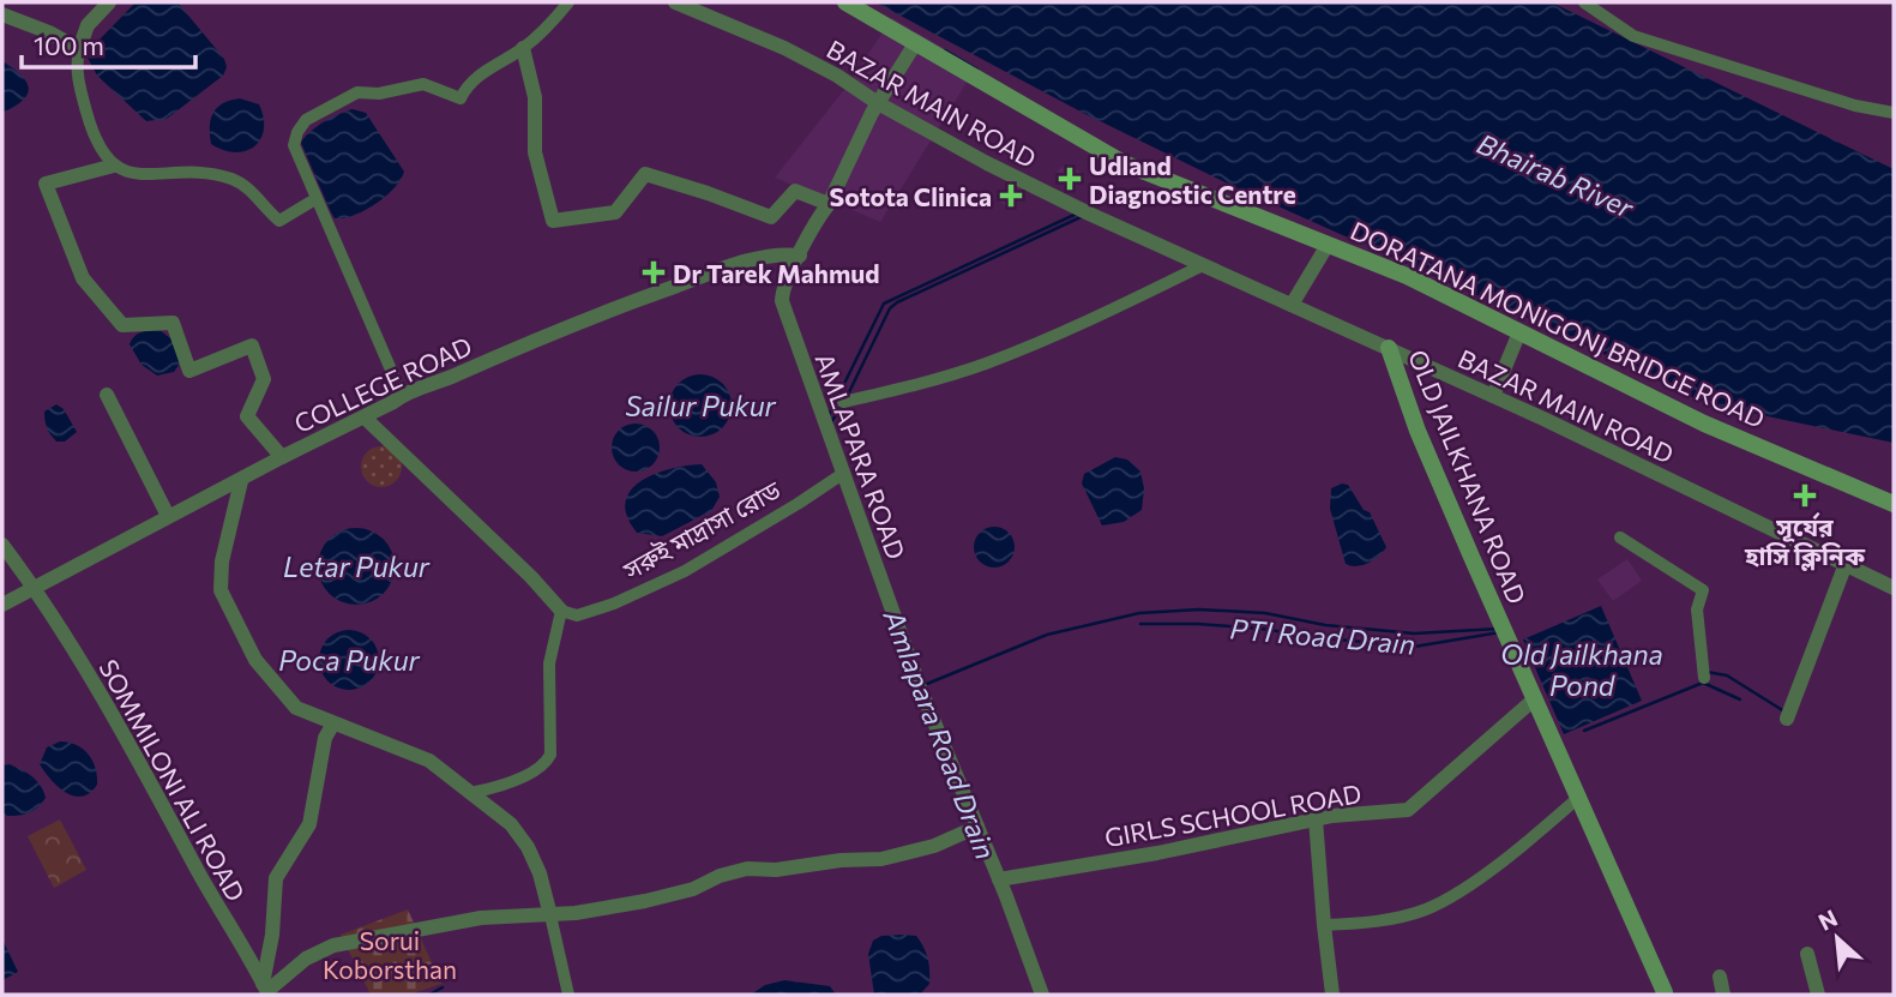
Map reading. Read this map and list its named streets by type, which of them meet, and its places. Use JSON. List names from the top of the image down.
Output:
{
  "streets": {
    "main road": ["DORATANA MONIGONJ BRIDGE ROAD", "OLD JAILKHANA ROAD"],
    "street": [
      "BAZAR MAIN ROAD",
      "COLLEGE ROAD",
      "AMLAPARA ROAD",
      "সরুই মাদ্রাসা রোড",
      "SOMMILONI ALI ROAD",
      "GIRLS SCHOOL ROAD"
    ]
  },
  "crossings": [
    ["BAZAR MAIN ROAD", "AMLAPARA ROAD"],
    ["BAZAR MAIN ROAD", "OLD JAILKHANA ROAD"],
    ["DORATANA MONIGONJ BRIDGE ROAD", "AMLAPARA ROAD"],
    ["COLLEGE ROAD", "AMLAPARA ROAD"],
    ["COLLEGE ROAD", "SOMMILONI ALI ROAD"],
    ["AMLAPARA ROAD", "সরুই মাদ্রাসা রোড"],
    ["AMLAPARA ROAD", "GIRLS SCHOOL ROAD"],
    ["OLD JAILKHANA ROAD", "GIRLS SCHOOL ROAD"]
  ],
  "water": [
    "Bhairab River",
    "Sailur Pukur",
    "Letar Pukur",
    "PTI Road Drain",
    "Old Jailkhana Pond",
    "Poca Pukur",
    "Amlapara Road Drain"
  ],
  "parks": ["Sorui Koborsthan"],
  "places": {
    "health": [
      "Udland Diagnostic Centre",
      "Sotota Clinica",
      "Dr Tarek Mahmud",
      "সূর্যের হাসি ক্লিনিক"
    ]
  },
  "scale_bar": "100 m",
  "north": "top left"
}
